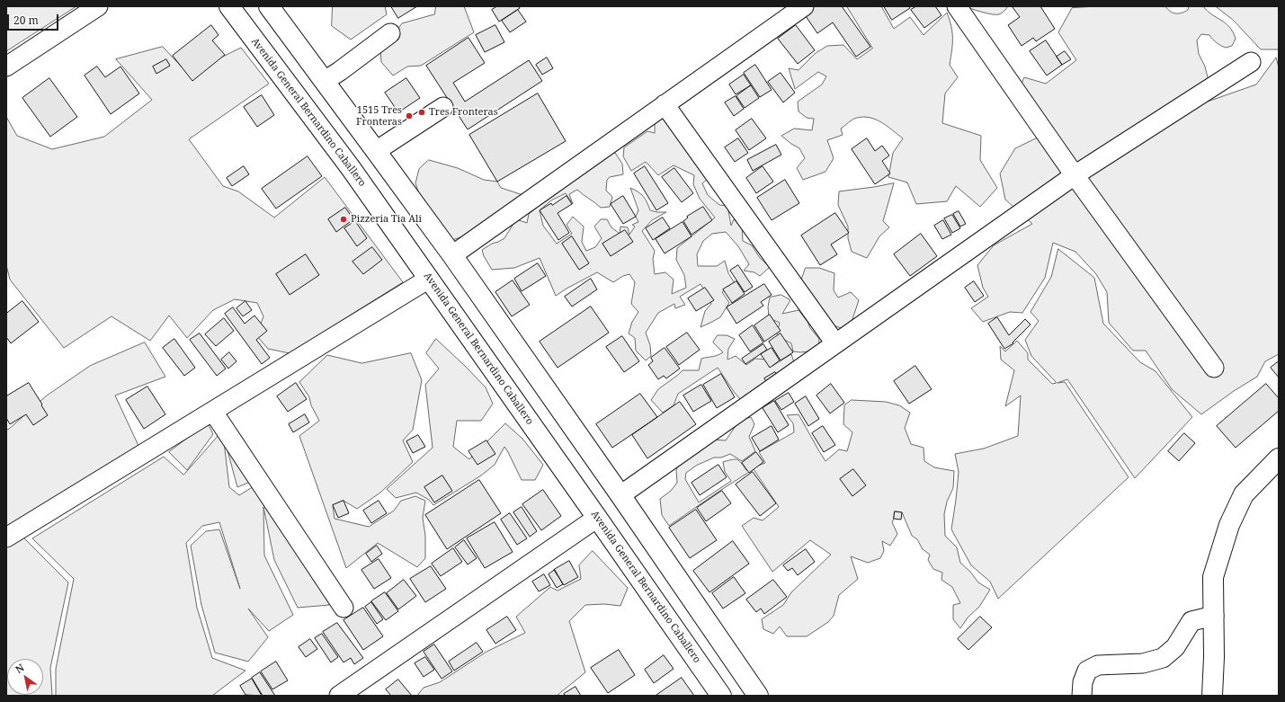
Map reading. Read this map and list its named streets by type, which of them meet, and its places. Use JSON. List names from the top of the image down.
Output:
{
  "streets": {
    "main road": ["Avenida General Bernardino Caballero"]
  },
  "places": ["Tres Fronteras", "1515 Tres Fronteras", "Pizzeria Tia Ali"],
  "scale_bar": "20 m",
  "north": "top left"
}
